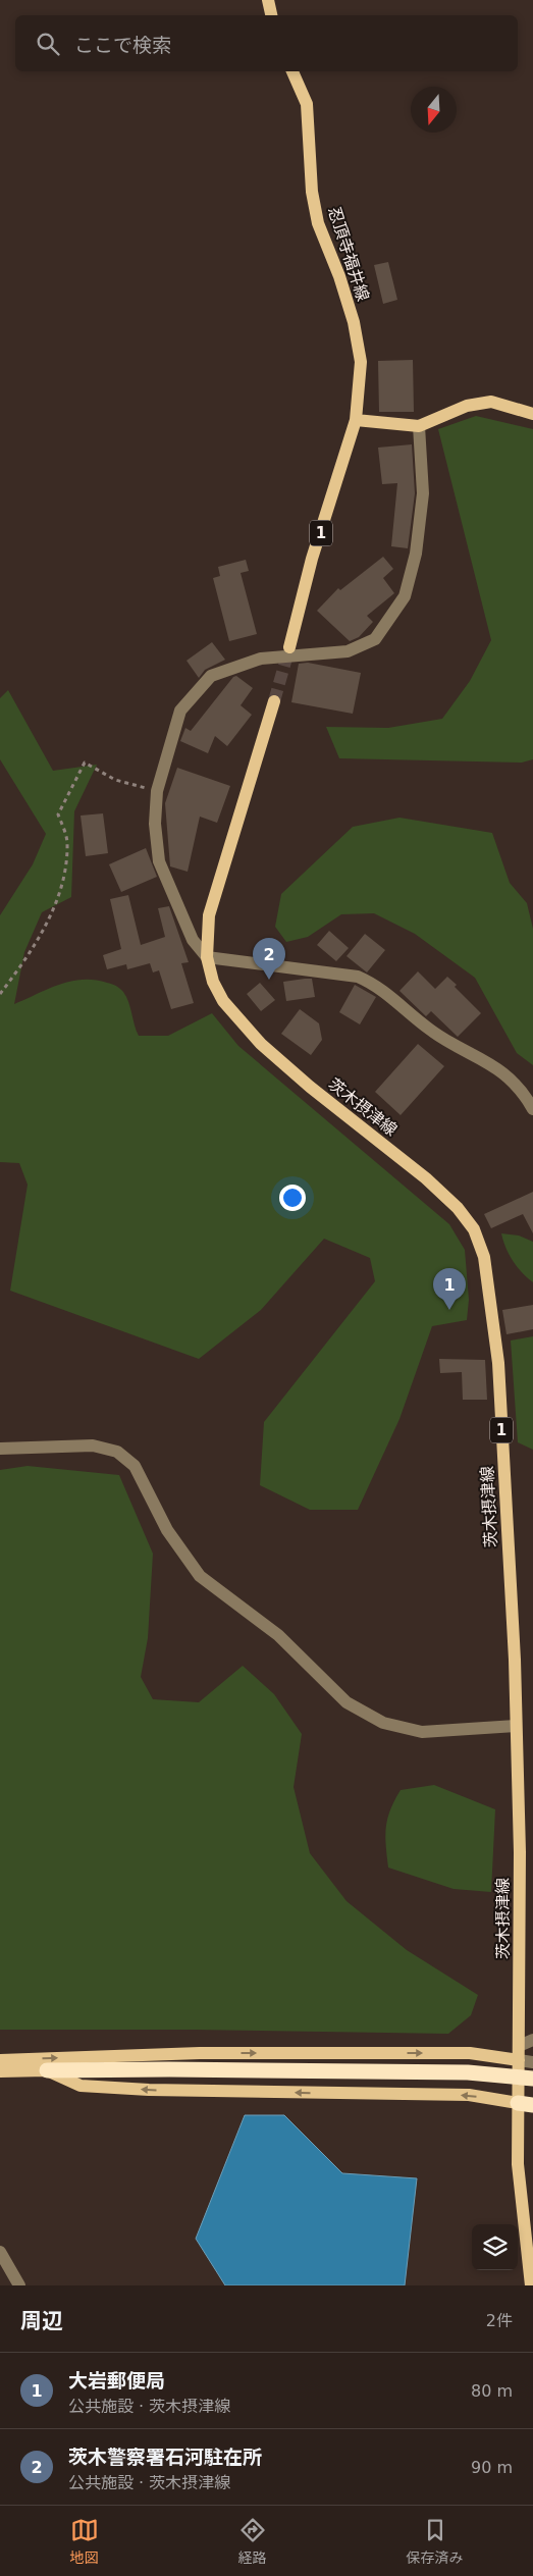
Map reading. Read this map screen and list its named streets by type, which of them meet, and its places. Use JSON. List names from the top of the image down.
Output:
{
  "streets": {
    "main road": ["忍頂寺福井線", "1", "茨木摂津線"]
  },
  "crossings": [
    ["忍頂寺福井線", "1"]
  ],
  "north": "bottom",
  "page": {
    "search": "ここで検索",
    "pins": ["2", "1"],
    "heading": ["周辺", "2件"],
    "list": [
      {
        "mark": "1",
        "name": "大岩郵便局",
        "note": "公共施設 · 茨木摂津線",
        "value": "80 m"
      },
      {
        "mark": "2",
        "name": "茨木警察署石河駐在所",
        "note": "公共施設 · 茨木摂津線",
        "value": "90 m"
      }
    ],
    "nav": ["地図", "経路", "保存済み"]
  }
}
